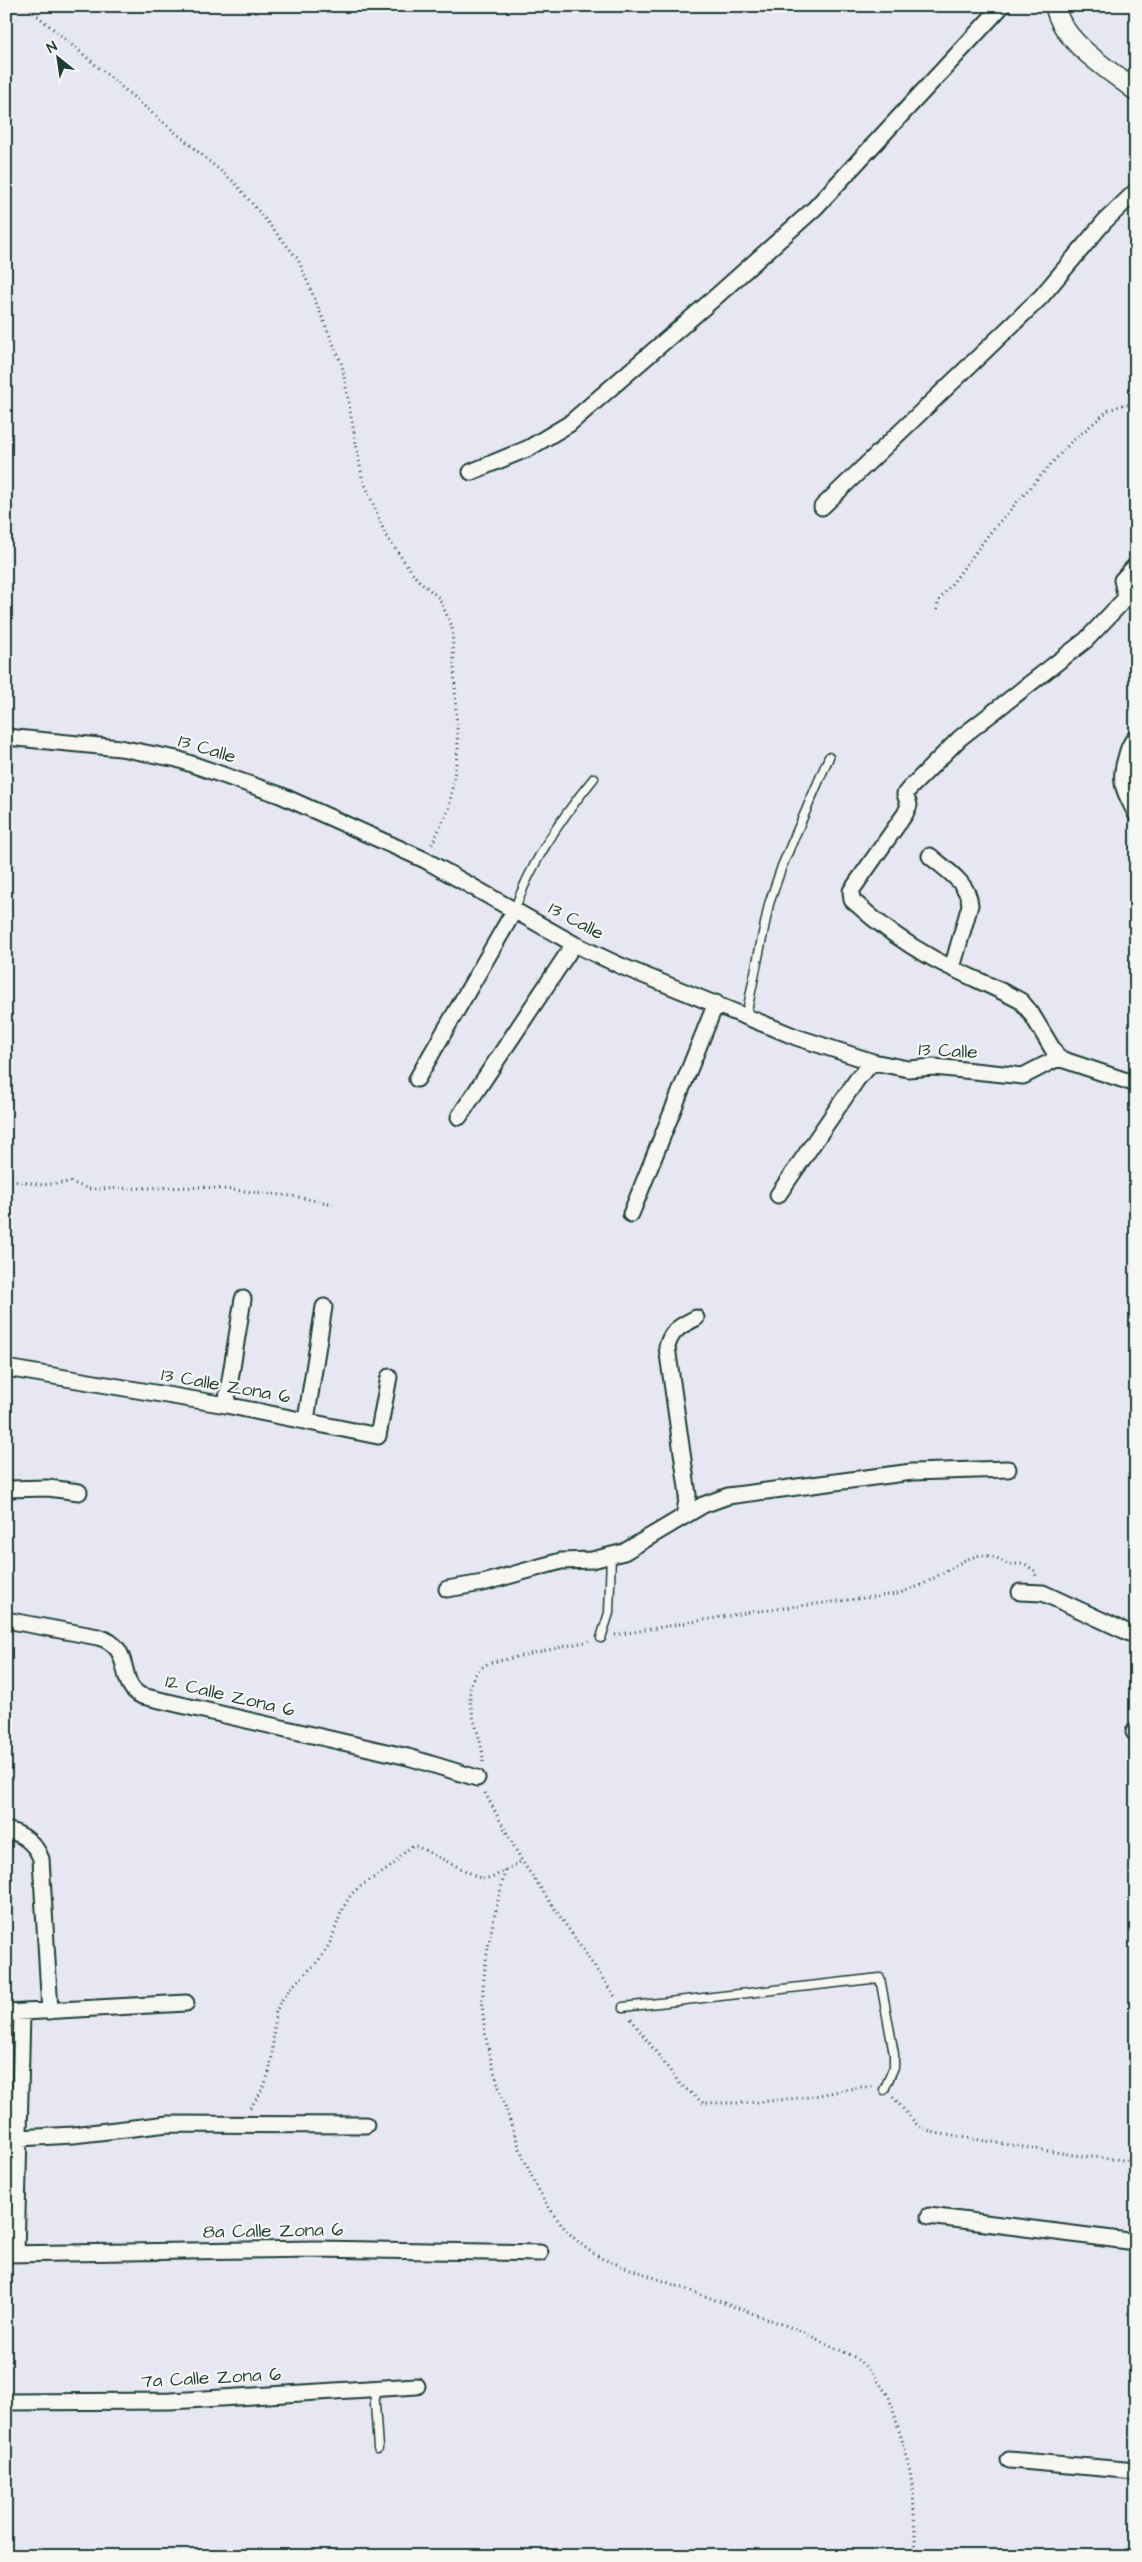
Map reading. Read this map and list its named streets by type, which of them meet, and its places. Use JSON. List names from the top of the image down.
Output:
{
  "streets": {
    "street": [
      "13 Calle",
      "13 Calle Zona 6",
      "12 Calle Zona 6",
      "8a Calle Zona 6",
      "7a Calle Zona 6"
    ]
  },
  "north": "top left"
}
